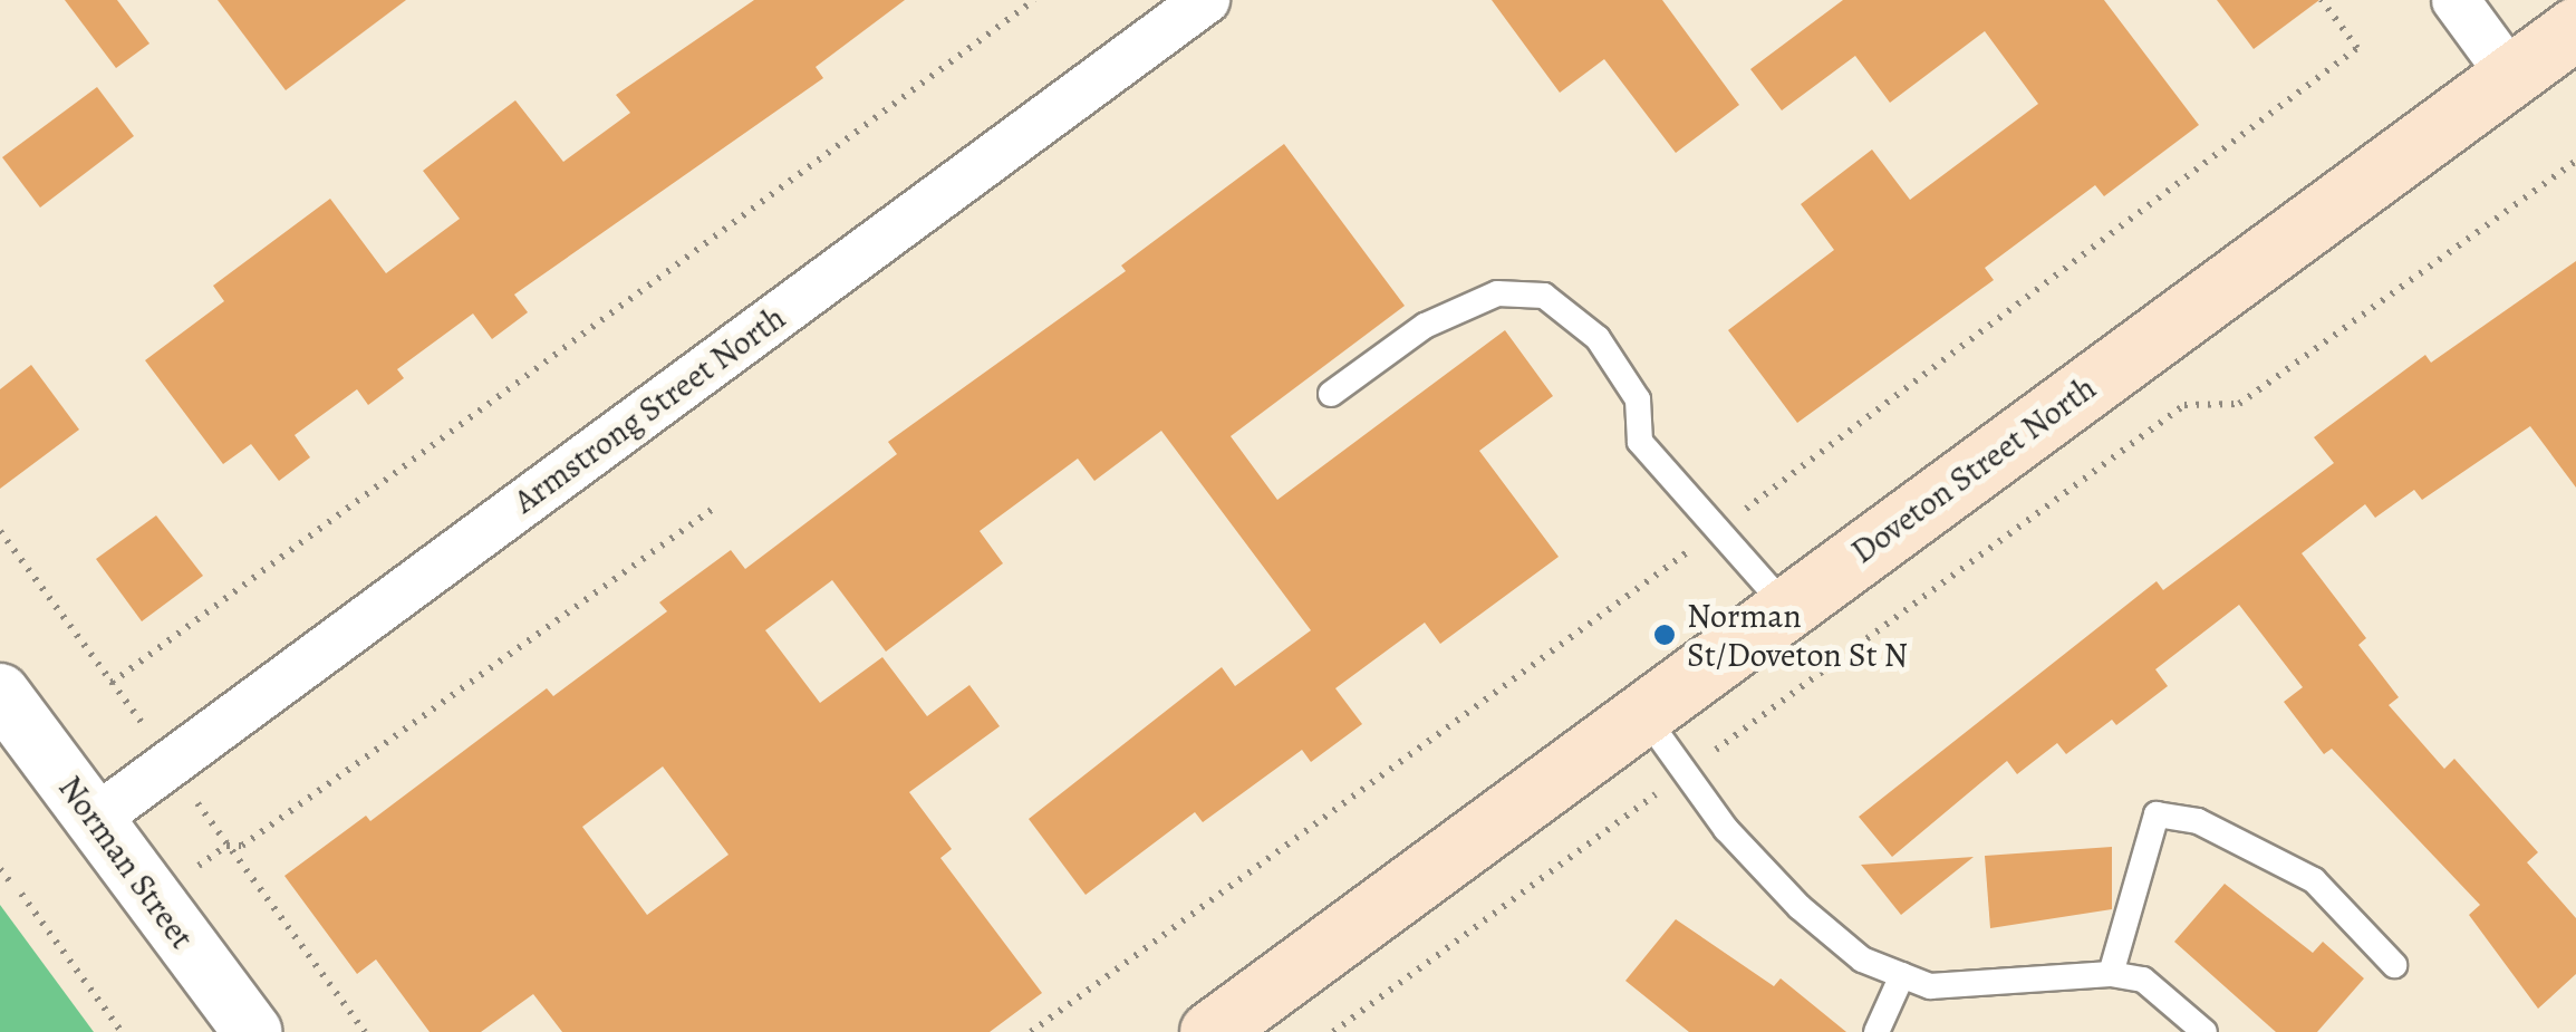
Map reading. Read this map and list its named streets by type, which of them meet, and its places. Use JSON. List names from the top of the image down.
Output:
{
  "streets": {
    "main road": ["Doveton Street North"],
    "street": ["Armstrong Street North", "Norman Street"]
  },
  "crossings": [
    ["Armstrong Street North", "Norman Street"]
  ],
  "places": ["Norman St/Doveton St N"]
}
